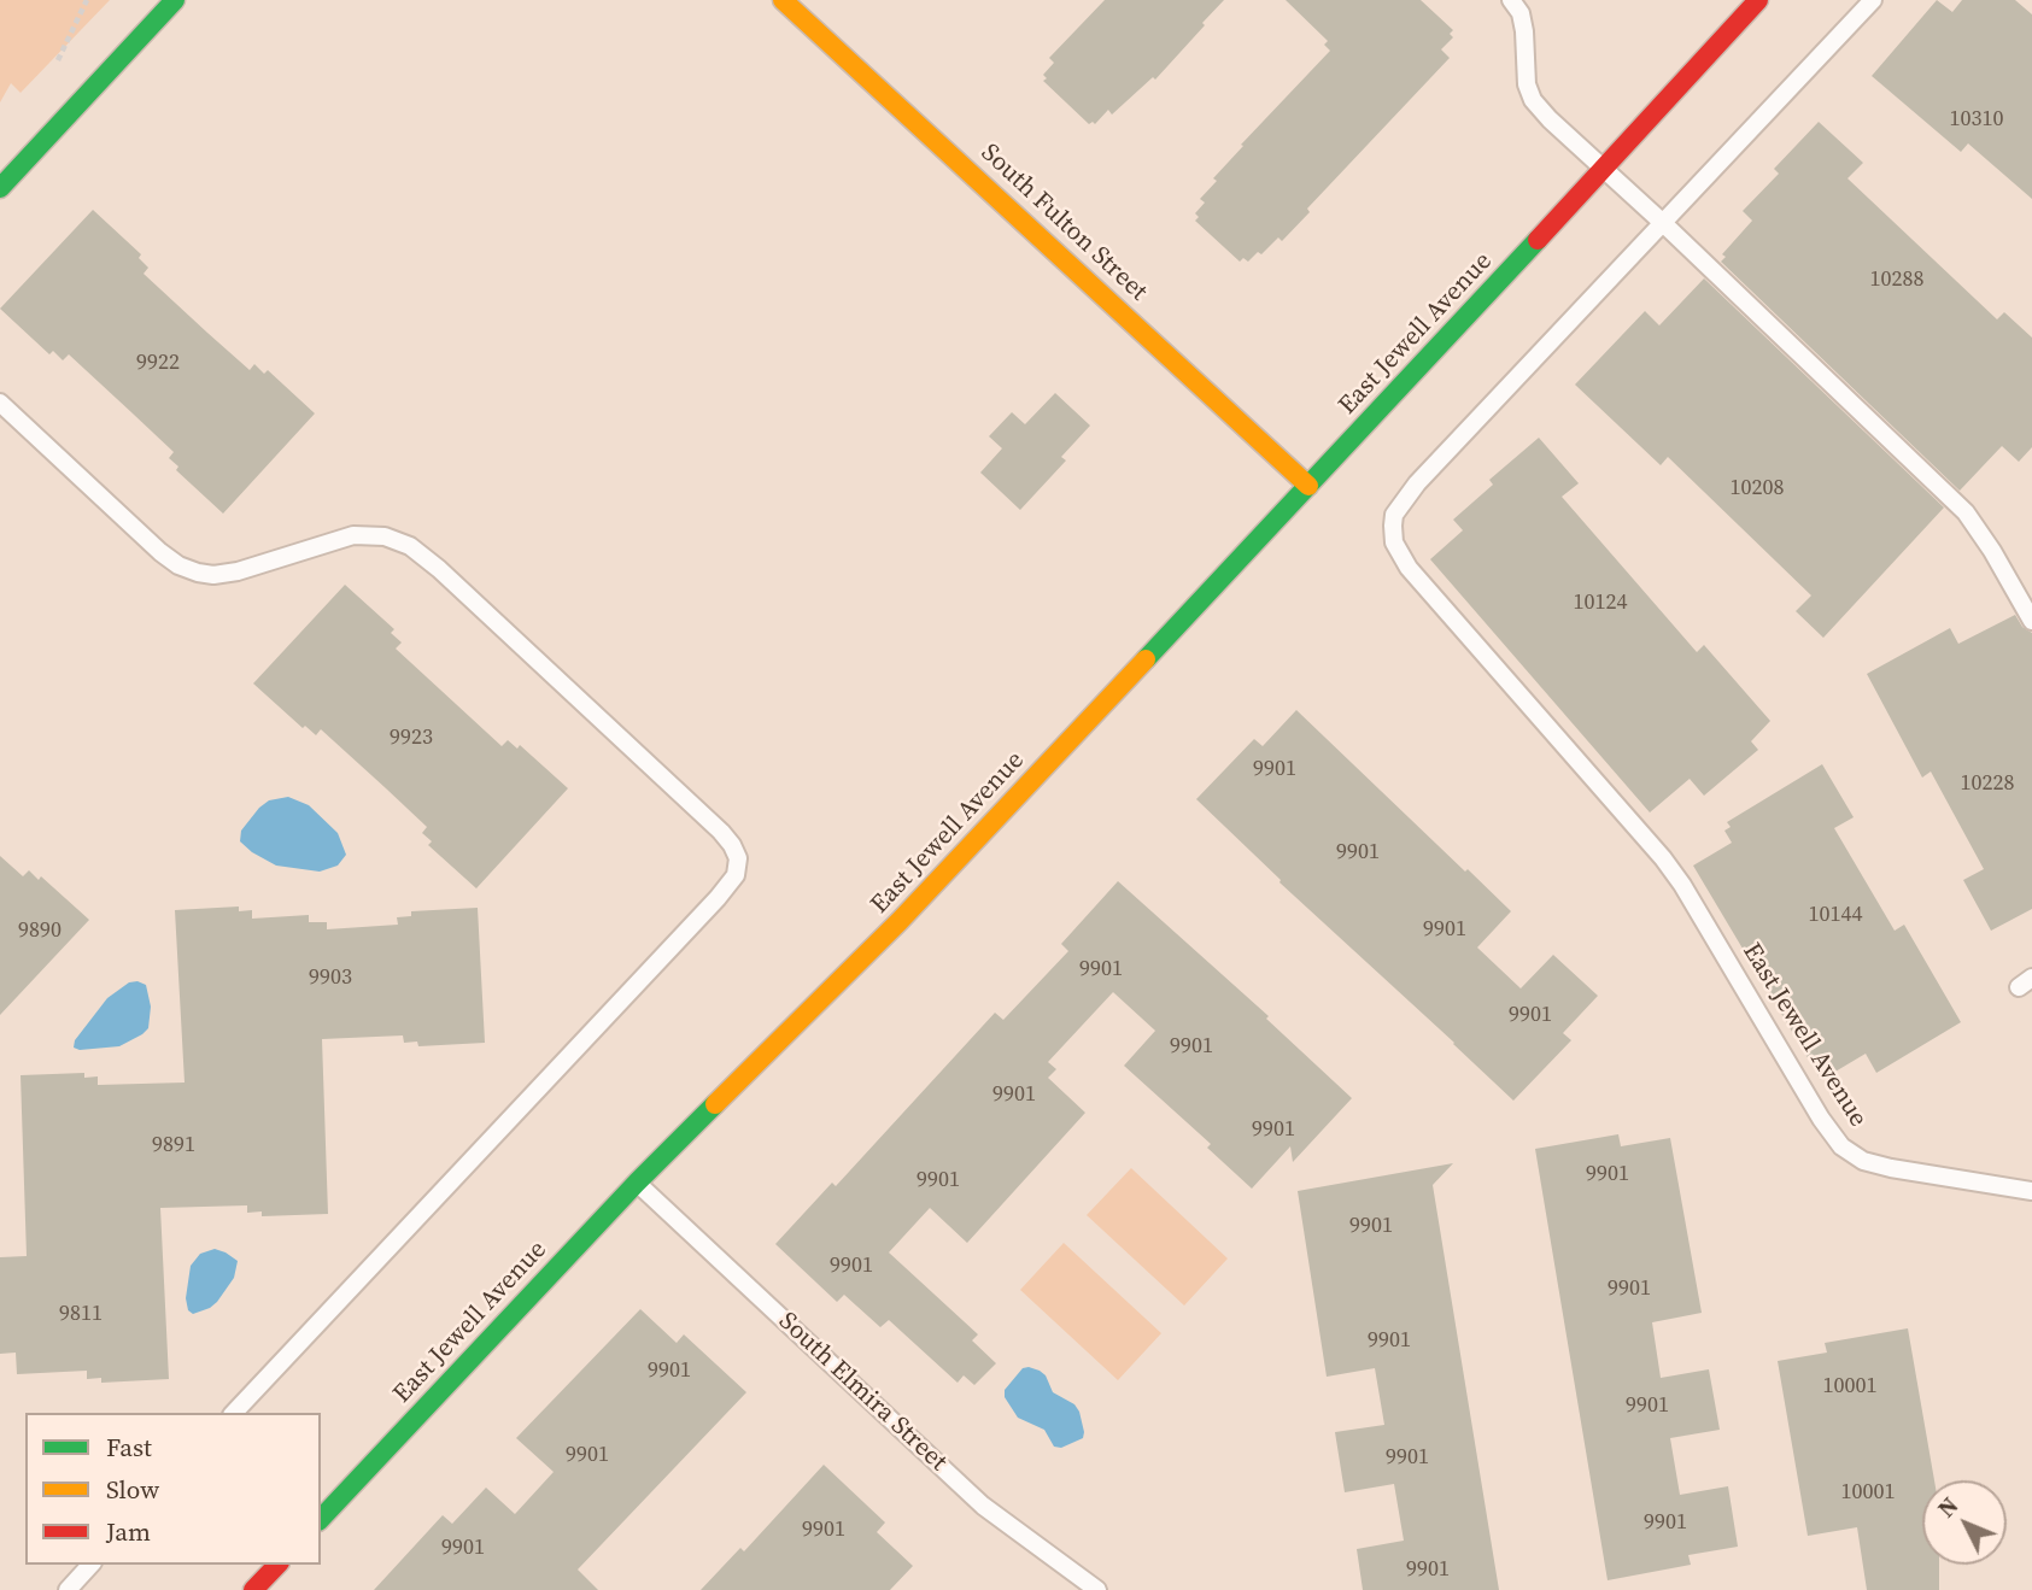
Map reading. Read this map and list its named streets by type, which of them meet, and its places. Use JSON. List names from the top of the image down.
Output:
{
  "streets": {
    "street": ["South Fulton Street", "East Jewell Avenue"],
    "lane": ["South Elmira Street"]
  },
  "crossings": [
    ["South Fulton Street", "East Jewell Avenue"],
    ["East Jewell Avenue", "South Elmira Street"]
  ],
  "house_numbers": [
    "10310",
    "10288",
    "9922",
    "10208",
    "10124",
    "9923",
    "9901",
    "10228",
    "9901",
    "10144",
    "9901",
    "9890",
    "9901",
    "9903",
    "9901",
    "9901",
    "9901",
    "9901",
    "9891",
    "9901",
    "9901",
    "9901",
    "9901",
    "9901",
    "9811",
    "9901",
    "9901",
    "10001",
    "9901",
    "9901",
    "9901",
    "10001",
    "9901",
    "9901",
    "9901",
    "9901"
  ],
  "legend": ["Fast", "Slow", "Jam"],
  "north": "top left"
}
